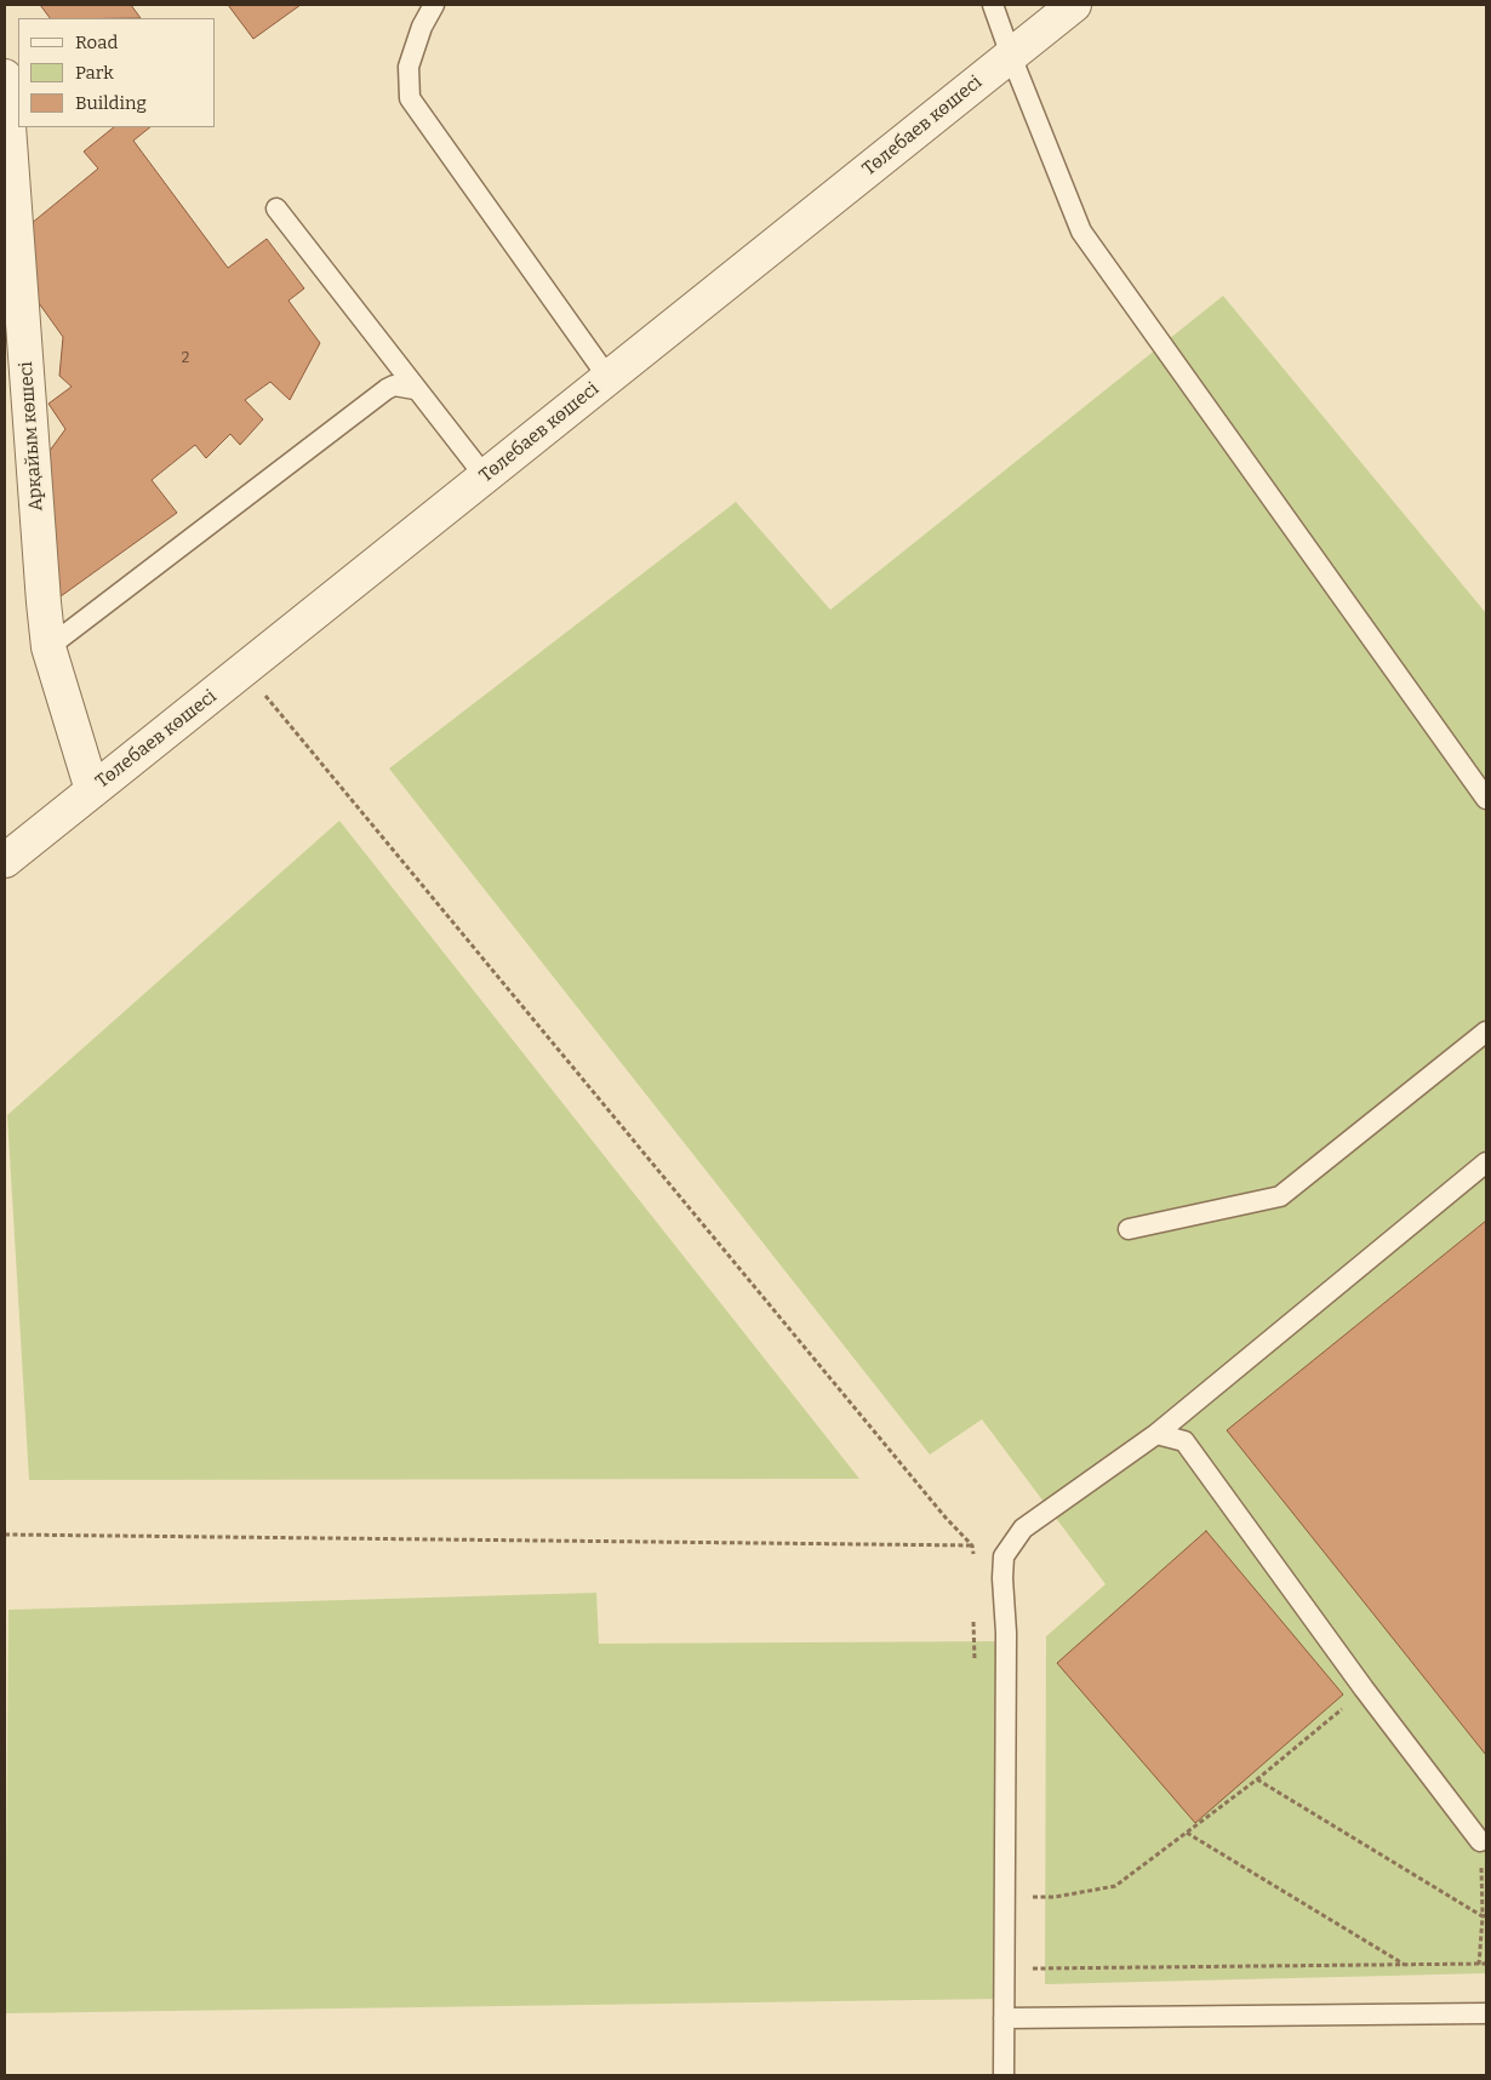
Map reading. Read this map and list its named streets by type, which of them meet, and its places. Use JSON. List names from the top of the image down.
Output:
{
  "streets": {
    "street": ["Төлебаев көшесі", "Арқайым көшесі"]
  },
  "crossings": [
    ["Төлебаев көшесі", "Арқайым көшесі"]
  ],
  "house_numbers": ["2"],
  "legend": ["Road", "Park", "Building"]
}
